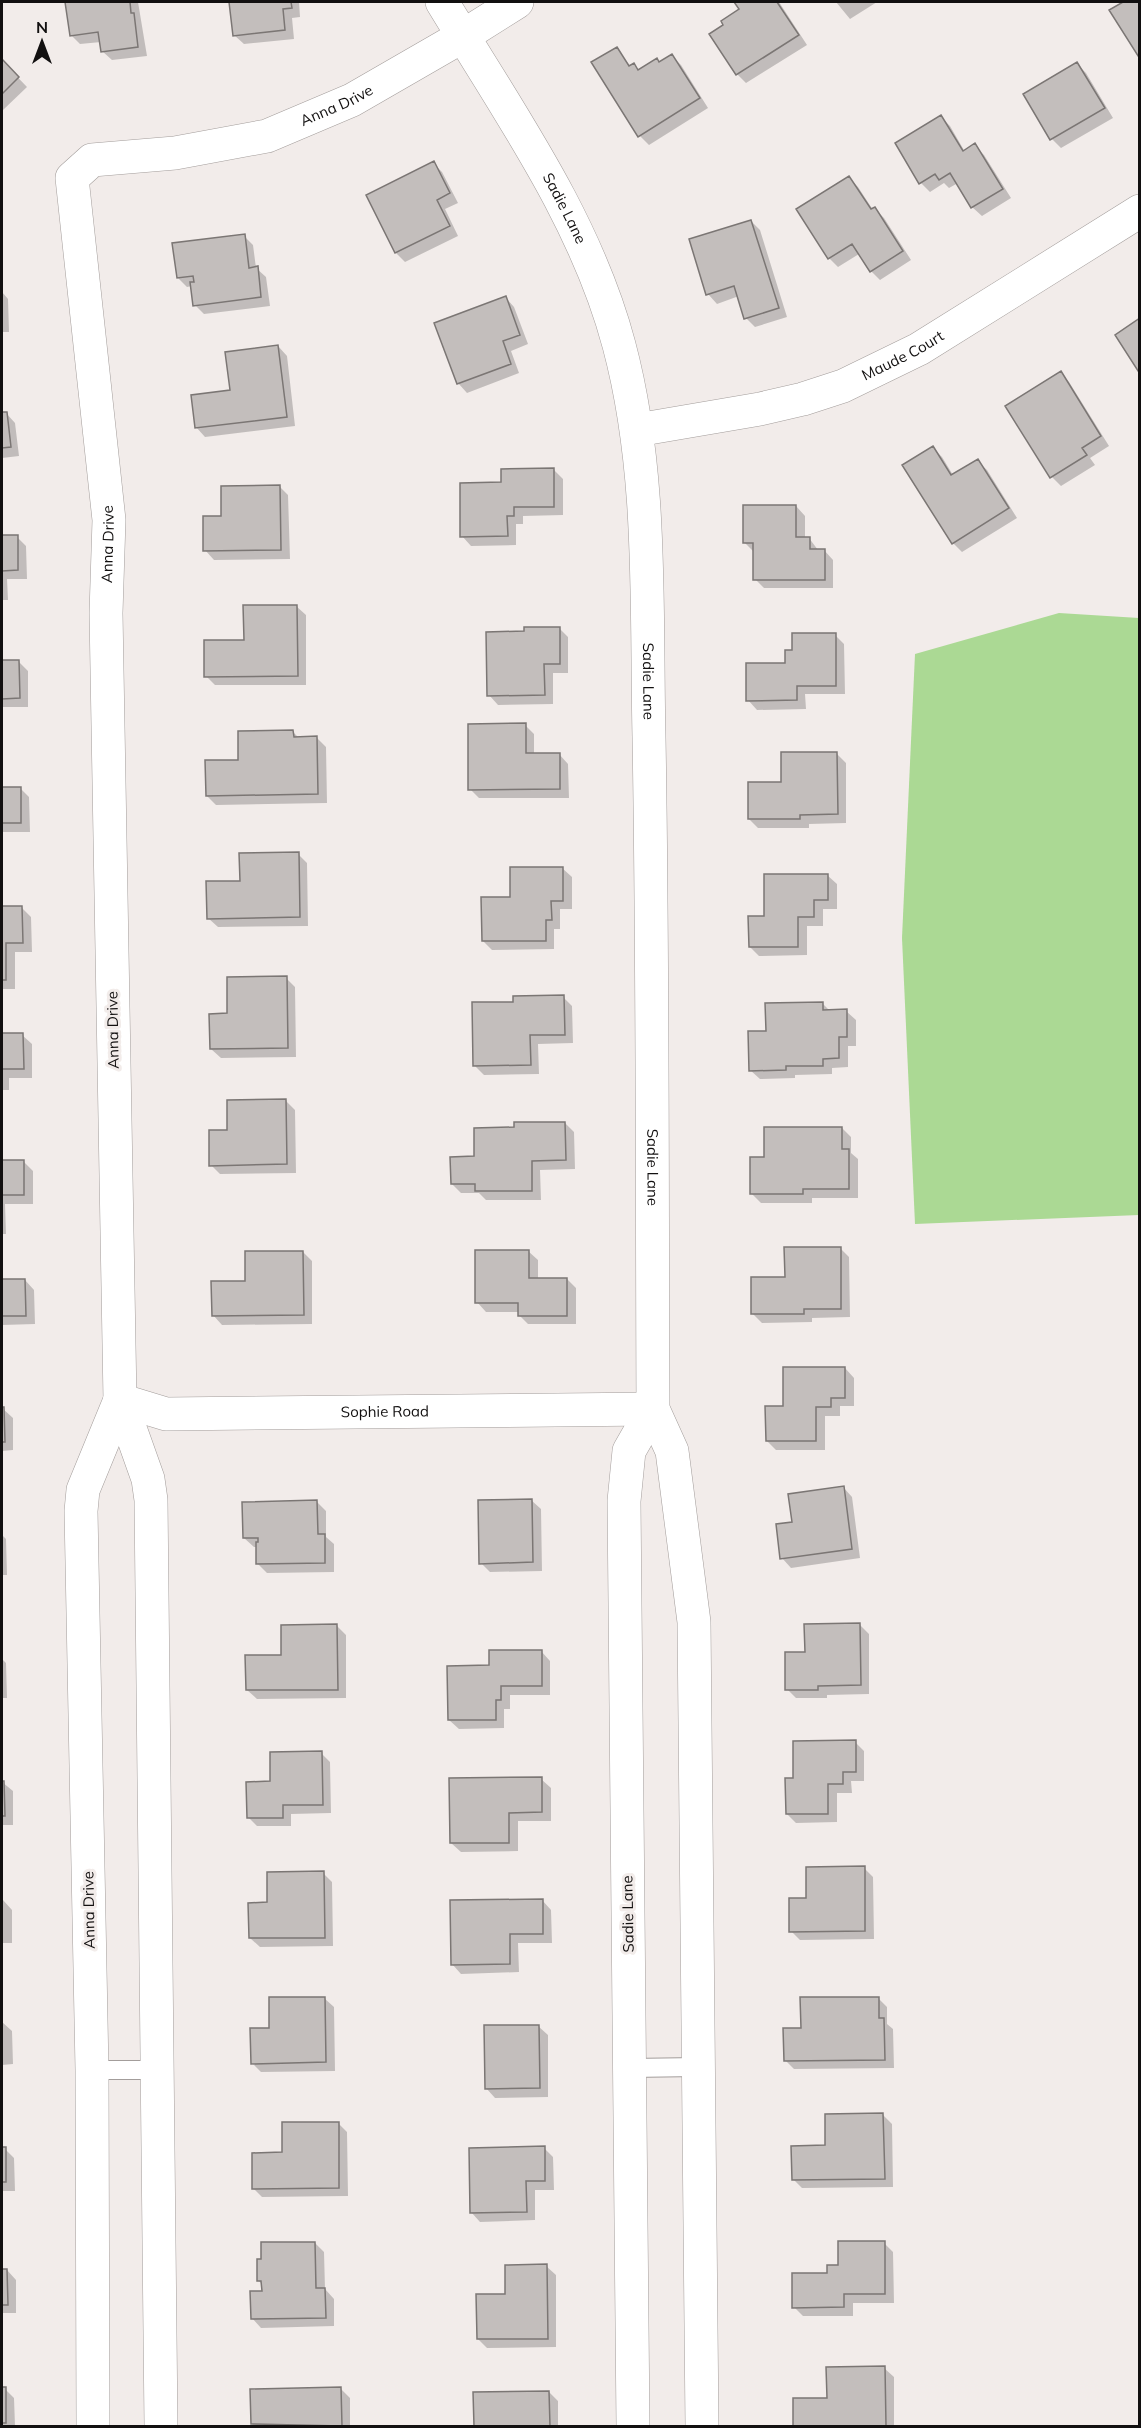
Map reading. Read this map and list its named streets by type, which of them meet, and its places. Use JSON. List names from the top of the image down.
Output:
{
  "streets": {
    "street": [
      "Anna Drive",
      "Sadie Lane",
      "Maude Court",
      "Sophie Road"
    ]
  },
  "crossings": [
    ["Anna Drive", "Sadie Lane"],
    ["Anna Drive", "Sophie Road"],
    ["Sadie Lane", "Maude Court"],
    ["Sadie Lane", "Sophie Road"]
  ],
  "north": "top"
}
